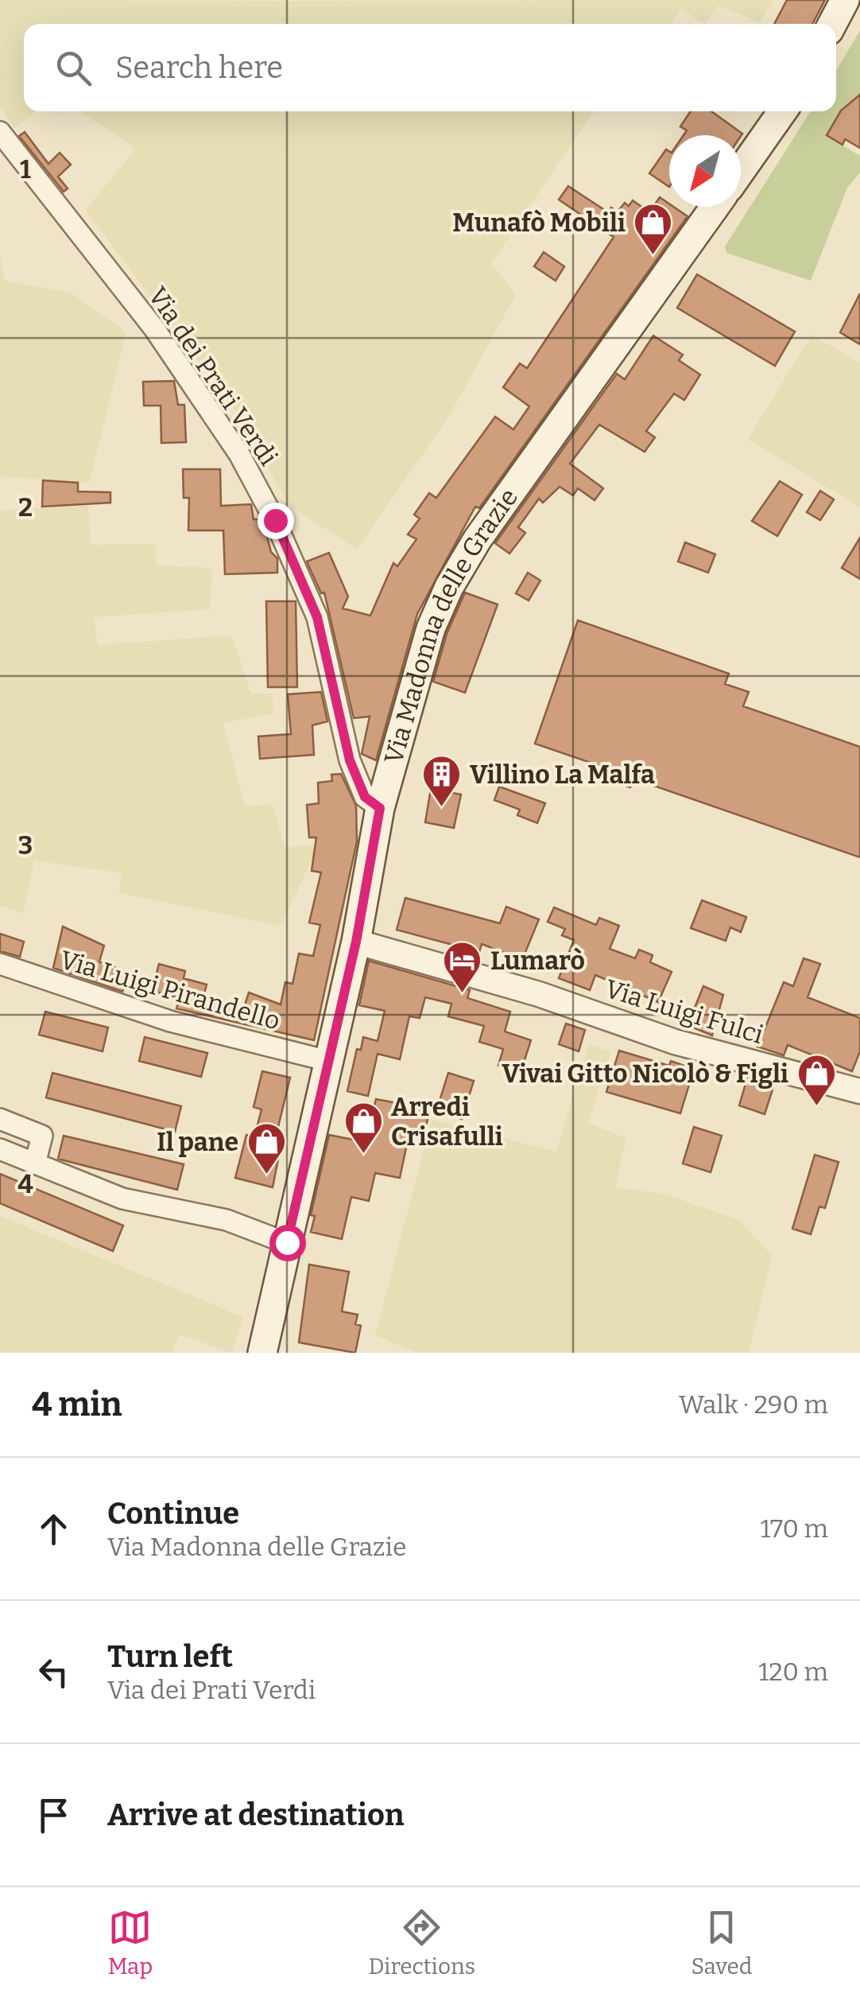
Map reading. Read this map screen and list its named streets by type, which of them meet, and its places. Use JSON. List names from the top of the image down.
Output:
{
  "streets": {
    "main road": ["Via Madonna delle Grazie"],
    "street": ["Via dei Prati Verdi", "Via Luigi Pirandello", "Via Luigi Fulci"]
  },
  "crossings": [
    ["Via dei Prati Verdi", "Via Madonna delle Grazie"],
    ["Via Madonna delle Grazie", "Via Luigi Pirandello"],
    ["Via Madonna delle Grazie", "Via Luigi Fulci"]
  ],
  "places": {
    "shop": [
      "Munafò Mobili",
      "Vivai Gitto Nicolò & Figli",
      "Arredi Crisafulli",
      "Il pane"
    ],
    "building": ["Villino La Malfa"],
    "hotel": ["Lumarò"]
  },
  "north": "bottom left",
  "page": {
    "search": "Search here",
    "heading": ["4 min", "Walk · 290 m"],
    "list": [
      ["Continue", "Via Madonna delle Grazie", "170 m"],
      ["Turn left", "Via dei Prati Verdi", "120 m"],
      "Arrive at destination"
    ],
    "nav": ["Map", "Directions", "Saved"]
  },
  "grid": {
    "rows": [
      "1",
      "2",
      "3",
      "4"
    ]
  }
}
